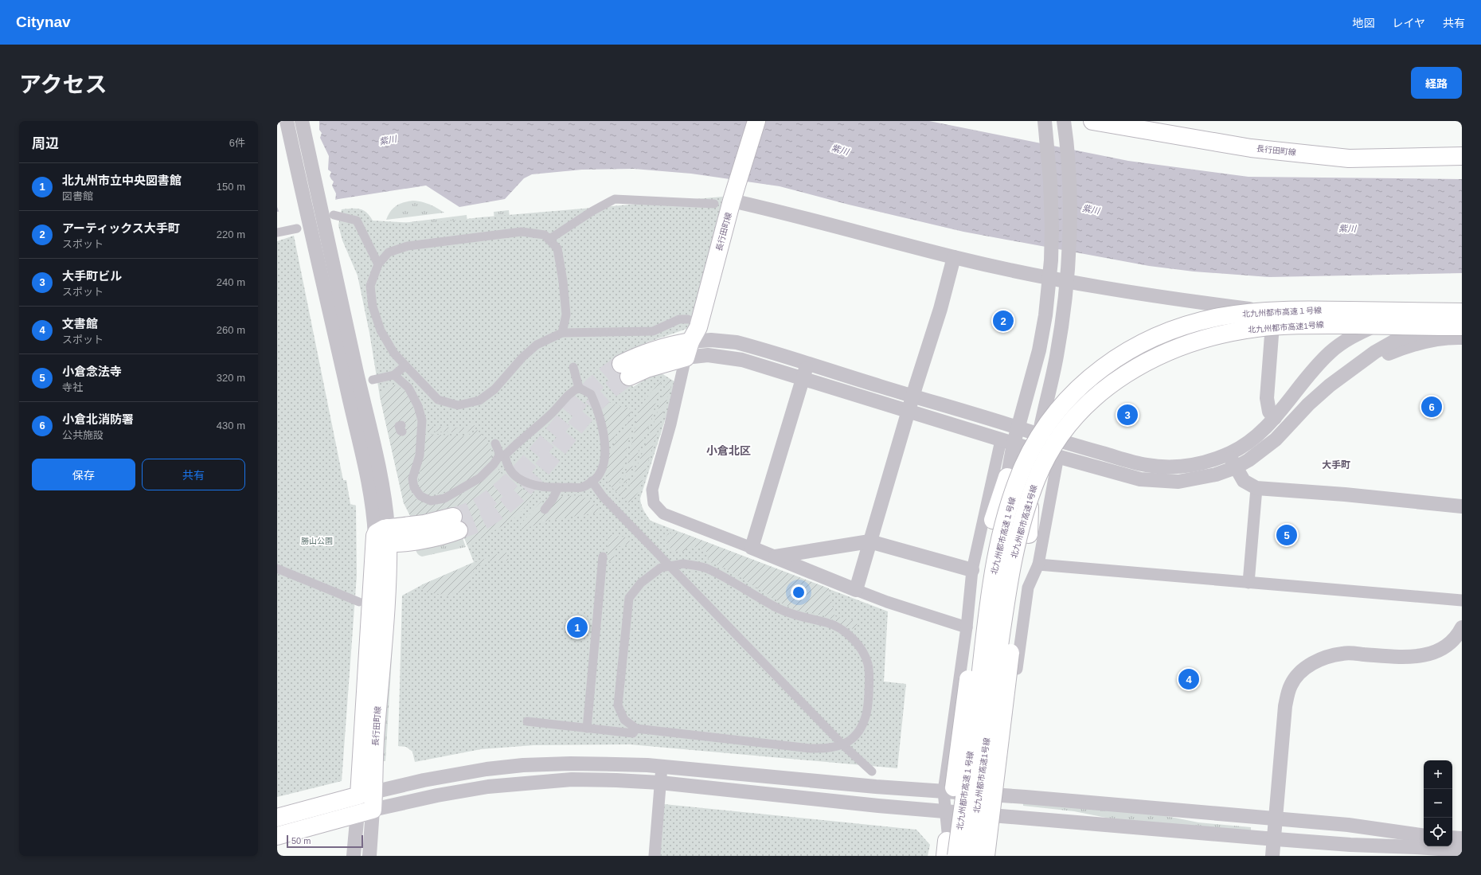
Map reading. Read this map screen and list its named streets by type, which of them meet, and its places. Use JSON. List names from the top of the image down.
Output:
{
  "streets": {
    "main road": ["長行田町線", "北九州都市高速１号線", "北九州都市高速1号線"]
  },
  "districts": ["小倉北区", "大手町"],
  "water": ["紫川"],
  "parks": ["勝山公園"],
  "scale_bar": "50 m",
  "page": {
    "header": "Citynav",
    "nav": ["地図", "レイヤ", "共有"],
    "title": "アクセス",
    "buttons": [
      "経路",
      ["保存", "共有"]
    ],
    "heading": ["周辺", "6件"],
    "list": [
      {
        "mark": "1",
        "name": "北九州市立中央図書館",
        "note": "図書館",
        "value": "150 m"
      },
      {
        "mark": "2",
        "name": "アーティックス大手町",
        "note": "スポット",
        "value": "220 m"
      },
      {
        "mark": "3",
        "name": "大手町ビル",
        "note": "スポット",
        "value": "240 m"
      },
      {
        "mark": "4",
        "name": "文書館",
        "note": "スポット",
        "value": "260 m"
      },
      {
        "mark": "5",
        "name": "小倉念法寺",
        "note": "寺社",
        "value": "320 m"
      },
      {
        "mark": "6",
        "name": "小倉北消防署",
        "note": "公共施設",
        "value": "430 m"
      }
    ],
    "pins": [
      "2",
      "6",
      "3",
      "5",
      "1",
      "4"
    ],
    "map_buttons": ["+", "−"],
    "scale": "50 m"
  }
}
